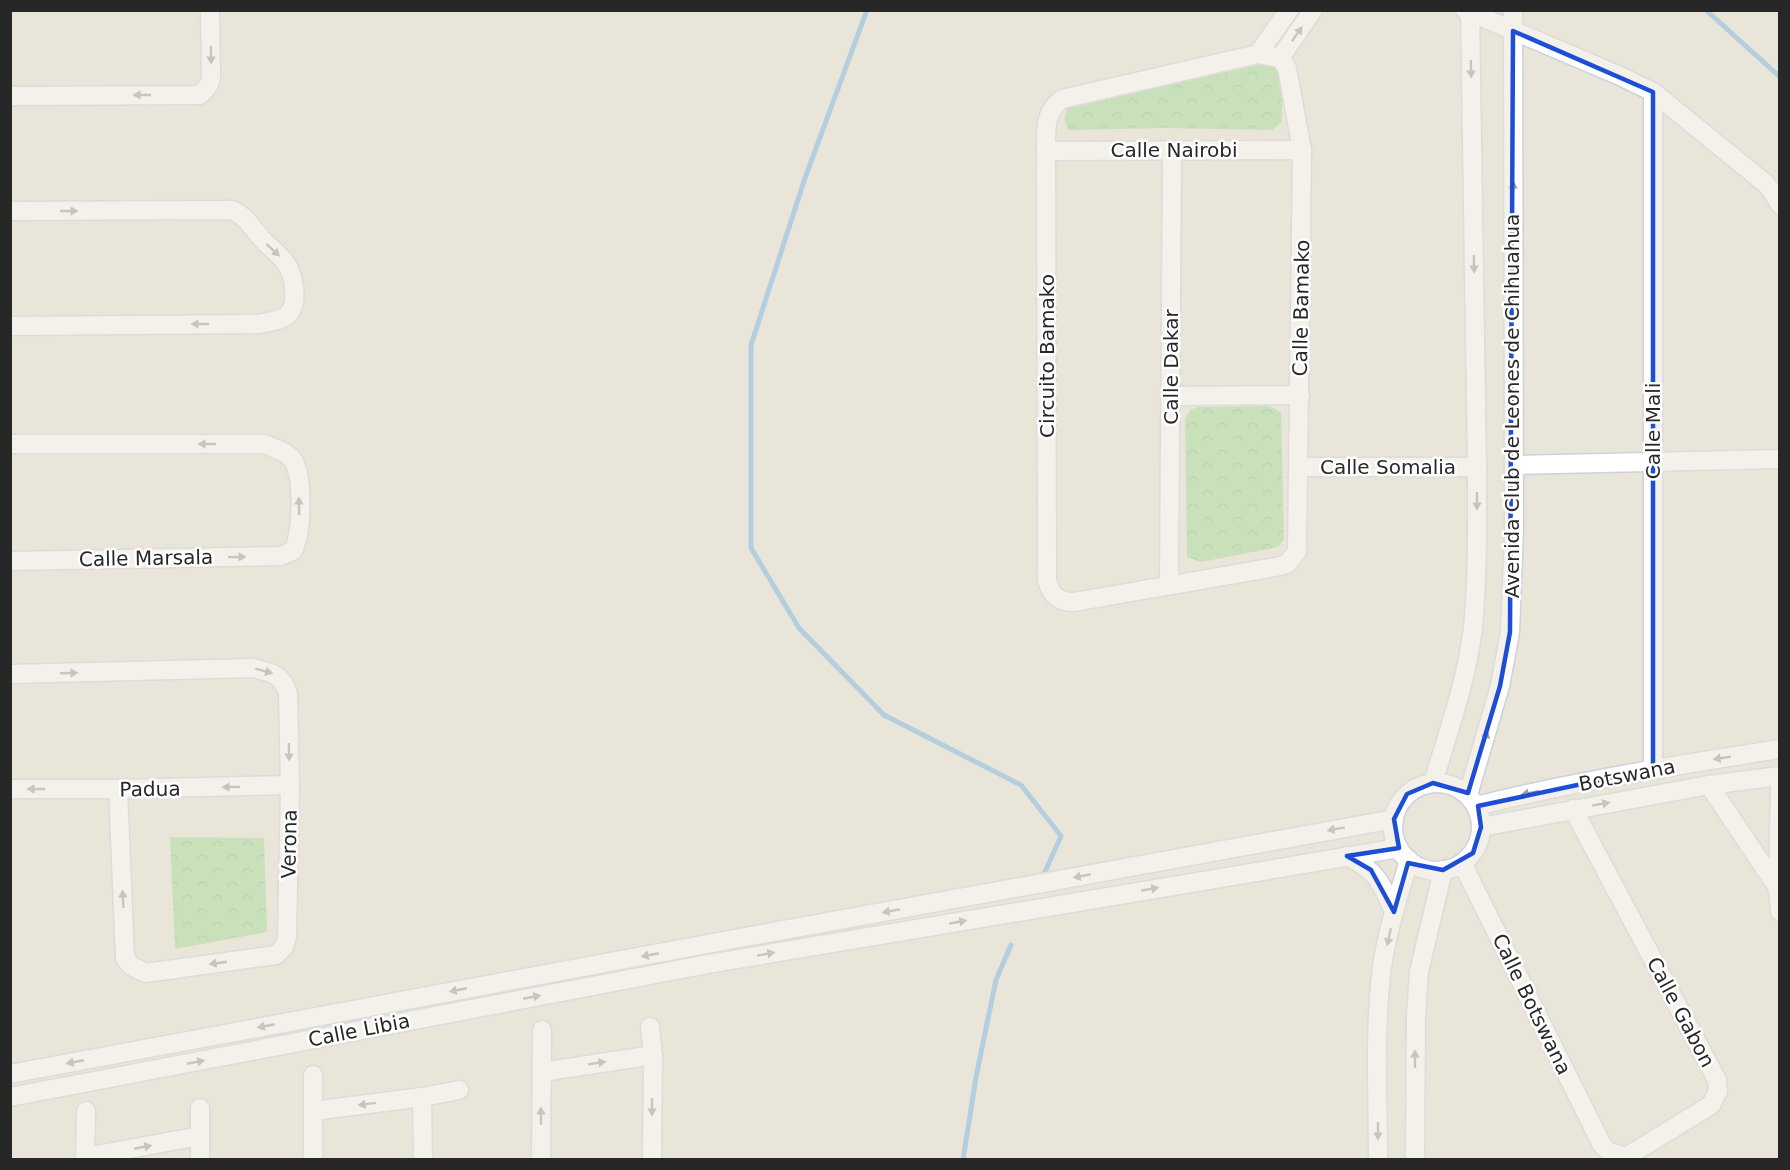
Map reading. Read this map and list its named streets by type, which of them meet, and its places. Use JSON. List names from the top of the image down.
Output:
{
  "streets": {
    "street": [
      "Calle Nairobi",
      "Calle Bamako",
      "Circuito Bamako",
      "Calle Dakar",
      "Avenida Club de Leones de Chihuahua",
      "Calle Mali",
      "Calle Somalia",
      "Calle Marsala",
      "Botswana",
      "Padua",
      "Verona",
      "Calle Botswana",
      "Calle Gabon",
      "Calle Libia"
    ]
  },
  "crossings": [
    ["Calle Nairobi", "Calle Bamako"],
    ["Calle Nairobi", "Circuito Bamako"],
    ["Calle Nairobi", "Calle Dakar"],
    ["Calle Bamako", "Circuito Bamako"],
    ["Calle Bamako", "Calle Dakar"],
    ["Calle Bamako", "Calle Somalia"],
    ["Avenida Club de Leones de Chihuahua", "Calle Somalia"],
    ["Avenida Club de Leones de Chihuahua", "Botswana"],
    ["Avenida Club de Leones de Chihuahua", "Calle Botswana"],
    ["Avenida Club de Leones de Chihuahua", "Calle Libia"],
    ["Calle Mali", "Botswana"],
    ["Botswana", "Calle Botswana"],
    ["Botswana", "Calle Gabon"],
    ["Botswana", "Calle Libia"],
    ["Padua", "Verona"],
    ["Calle Botswana", "Calle Gabon"],
    ["Calle Botswana", "Calle Libia"]
  ],
  "one_way": ["Padua"]
}
